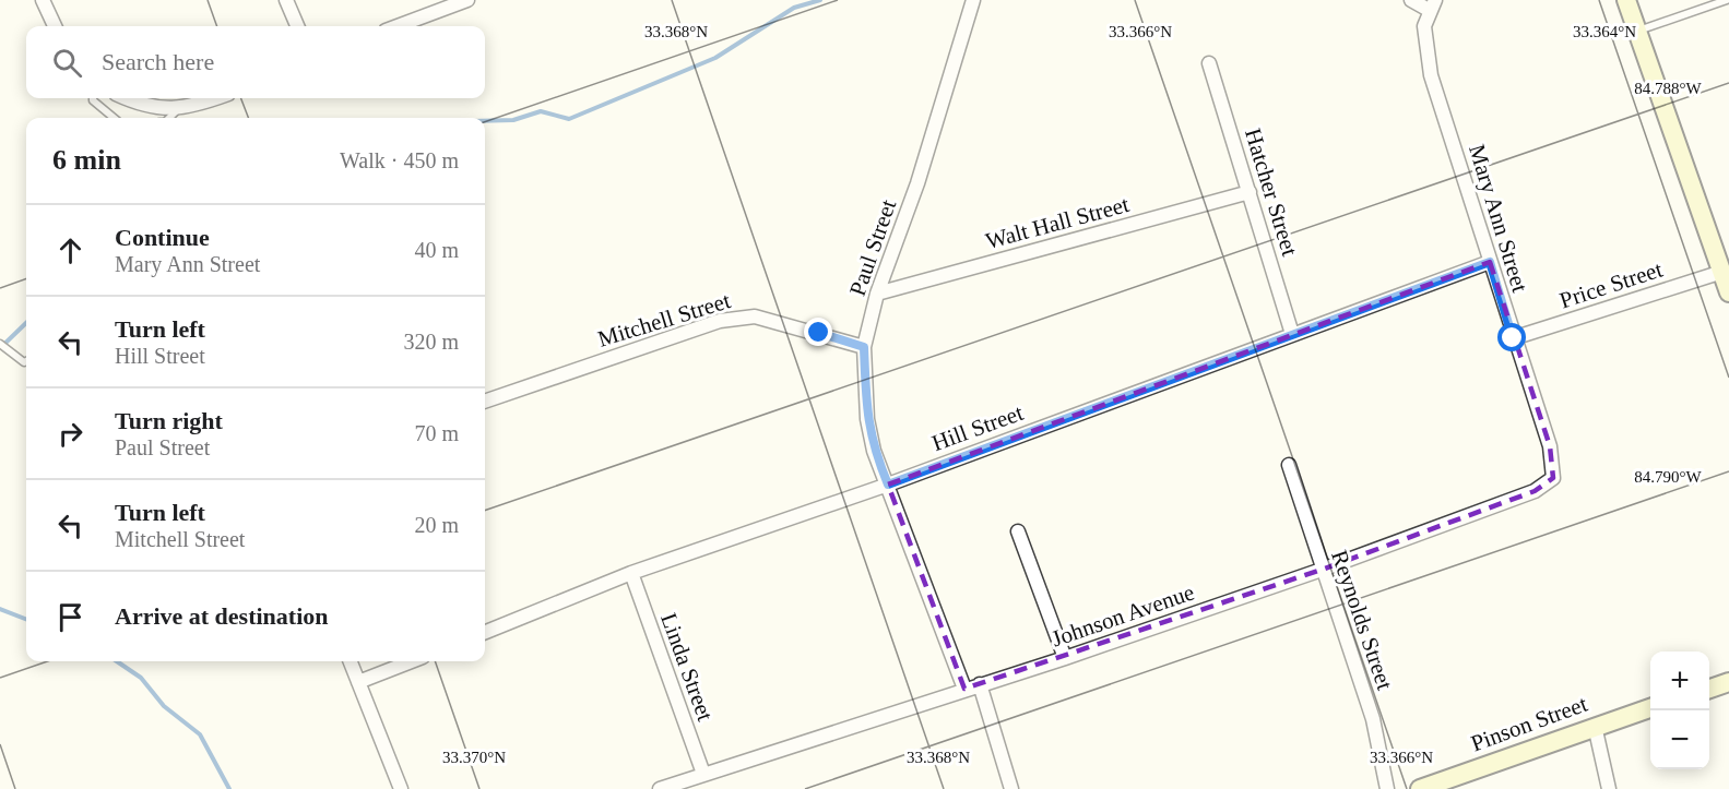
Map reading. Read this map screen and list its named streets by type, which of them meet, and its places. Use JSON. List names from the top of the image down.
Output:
{
  "streets": {
    "street": [
      "Hatcher Street",
      "Mary Ann Street",
      "Walt Hall Street",
      "Paul Street",
      "Price Street",
      "Mitchell Street",
      "Hill Street",
      "Johnson Avenue",
      "Reynolds Street",
      "Linda Street",
      "Pinson Street"
    ]
  },
  "crossings": [
    ["Hatcher Street", "Walt Hall Street"],
    ["Hatcher Street", "Hill Street"],
    ["Mary Ann Street", "Price Street"],
    ["Mary Ann Street", "Hill Street"],
    ["Mary Ann Street", "Johnson Avenue"],
    ["Walt Hall Street", "Paul Street"],
    ["Paul Street", "Mitchell Street"],
    ["Paul Street", "Hill Street"],
    ["Paul Street", "Johnson Avenue"],
    ["Hill Street", "Linda Street"],
    ["Johnson Avenue", "Reynolds Street"],
    ["Johnson Avenue", "Linda Street"]
  ],
  "page": {
    "search": "Search here",
    "heading": ["6 min", "Walk · 450 m"],
    "list": [
      ["Continue", "Mary Ann Street", "40 m"],
      ["Turn left", "Hill Street", "320 m"],
      ["Turn right", "Paul Street", "70 m"],
      ["Turn left", "Mitchell Street", "20 m"],
      "Arrive at destination"
    ],
    "map_buttons": ["+", "−"]
  },
  "coordinates": [
    "33.368°N",
    "33.366°N",
    "33.364°N",
    "84.788°W",
    "84.790°W",
    "33.370°N"
  ]
}
